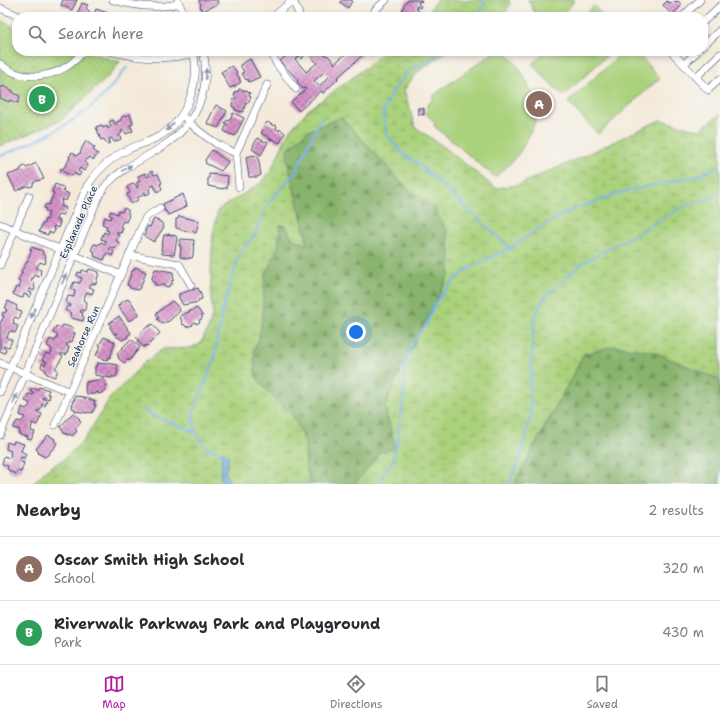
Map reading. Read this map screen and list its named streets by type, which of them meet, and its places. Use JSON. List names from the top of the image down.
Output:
{
  "streets": {
    "street": ["Esplanade Place", "Seahorse Run"]
  },
  "page": {
    "search": "Search here",
    "pins": ["B", "A"],
    "heading": ["Nearby", "2 results"],
    "list": [
      {
        "mark": "A",
        "name": "Oscar Smith High School",
        "note": "School",
        "value": "320 m"
      },
      {
        "mark": "B",
        "name": "Riverwalk Parkway Park and Playground",
        "note": "Park",
        "value": "430 m"
      }
    ],
    "nav": ["Map", "Directions", "Saved"]
  }
}
